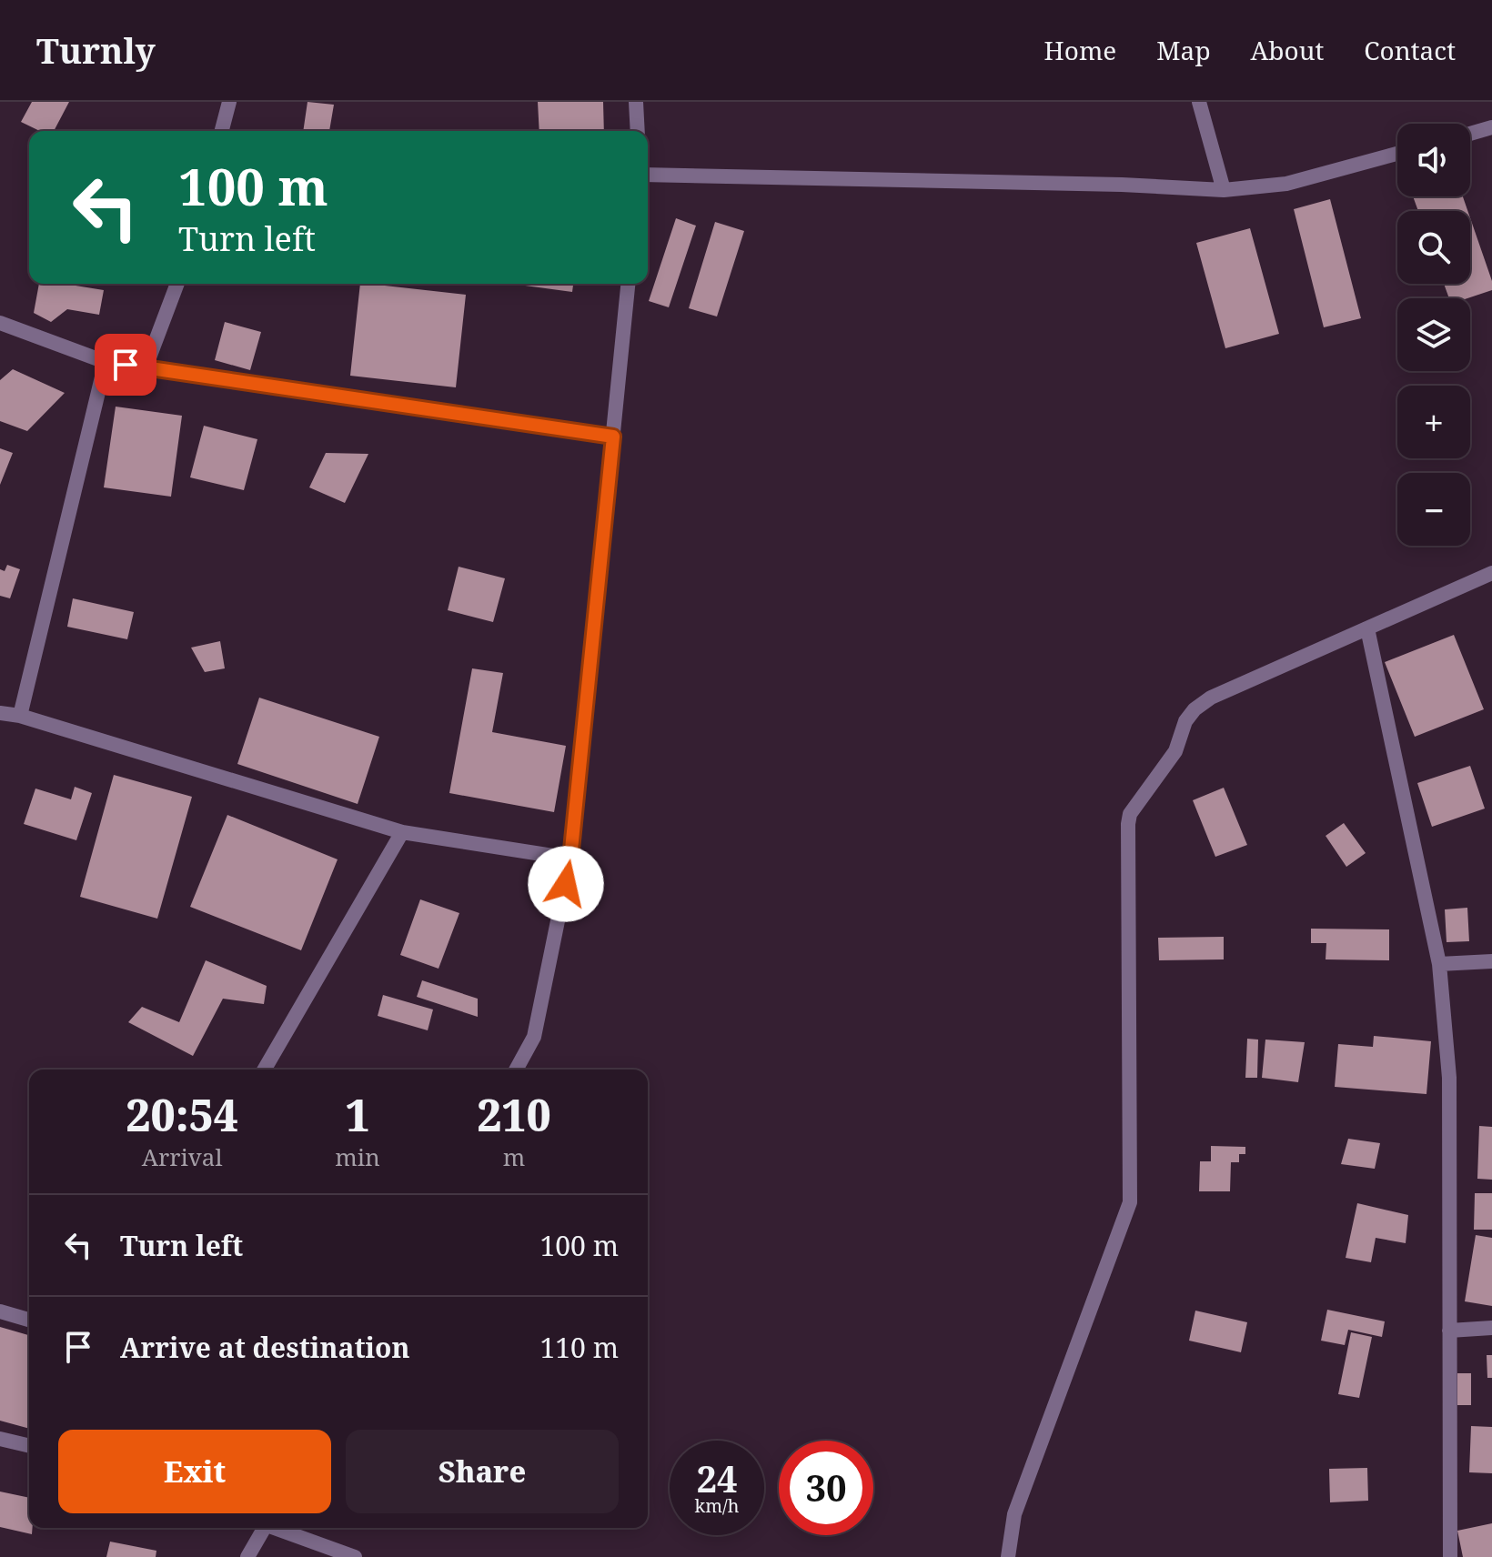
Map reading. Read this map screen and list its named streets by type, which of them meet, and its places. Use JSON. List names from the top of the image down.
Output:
{
  "page": {
    "header": "Turnly",
    "nav": [
      "Home",
      "Map",
      "About",
      "Contact"
    ],
    "map_buttons": ["+", "−"],
    "turn": ["100 m", "Turn left"],
    "eta": [
      "20:54",
      "Arrival",
      "1",
      "min",
      "210",
      "m"
    ],
    "list": [
      {
        "name": "Turn left",
        "value": "100 m"
      },
      {
        "name": "Arrive at destination",
        "value": "110 m"
      }
    ],
    "buttons": ["Exit", "Share"],
    "speed": "24 km/h",
    "limit": "30"
  }
}
